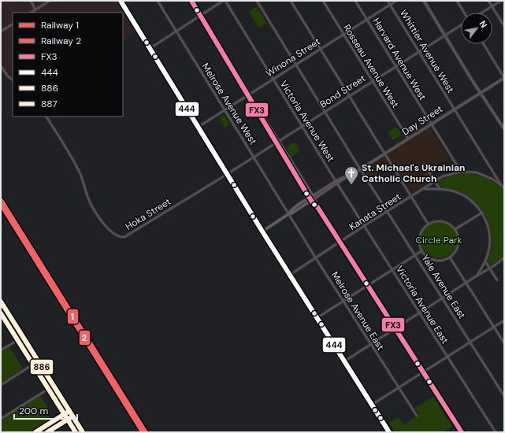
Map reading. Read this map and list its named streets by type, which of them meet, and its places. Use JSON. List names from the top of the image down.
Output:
{
  "streets": {
    "main road": ["Day Street"],
    "street": [
      "Whittier Avenue West",
      "Winona Street",
      "Harvard Avenue West",
      "Rosseau Avenue West",
      "Bond Street",
      "Melrose Avenue West",
      "Victoria Avenue West",
      "Kanata Street",
      "Hoka Street",
      "Yale Avenue East",
      "Victoria Avenue East",
      "Melrose Avenue East"
    ]
  },
  "crossings": [
    ["Whittier Avenue West", "Winona Street"],
    ["Whittier Avenue West", "Bond Street"],
    ["Whittier Avenue West", "Day Street"],
    ["Whittier Avenue West", "Kanata Street"],
    ["Winona Street", "Harvard Avenue West"],
    ["Winona Street", "Rosseau Avenue West"],
    ["Winona Street", "Melrose Avenue West"],
    ["Winona Street", "Victoria Avenue West"],
    ["Winona Street", "Yale Avenue East"],
    ["Harvard Avenue West", "Bond Street"],
    ["Harvard Avenue West", "Day Street"],
    ["Harvard Avenue West", "Kanata Street"],
    ["Rosseau Avenue West", "Bond Street"],
    ["Rosseau Avenue West", "Day Street"],
    ["Bond Street", "Melrose Avenue West"],
    ["Bond Street", "Victoria Avenue West"],
    ["Bond Street", "Hoka Street"],
    ["Bond Street", "Yale Avenue East"],
    ["Melrose Avenue West", "Day Street"],
    ["Melrose Avenue West", "Melrose Avenue East"],
    ["Day Street", "Victoria Avenue West"],
    ["Day Street", "Yale Avenue East"],
    ["Day Street", "Victoria Avenue East"],
    ["Day Street", "Melrose Avenue East"],
    ["Victoria Avenue West", "Victoria Avenue East"],
    ["Kanata Street", "Yale Avenue East"],
    ["Kanata Street", "Victoria Avenue East"],
    ["Kanata Street", "Melrose Avenue East"]
  ],
  "parks": ["Circle Park"],
  "places": {
    "church": ["St. Michael's Ukrainian Catholic Church"]
  },
  "lines": [
    "transit line FX3",
    "transit line 444",
    "rail line 1",
    "rail line 2",
    "transit line 886",
    "transit line 887"
  ],
  "legend": [
    "Railway 1",
    "Railway 2",
    "FX3",
    "444",
    "886",
    "887"
  ],
  "scale_bar": "200 m",
  "north": "top right"
}
